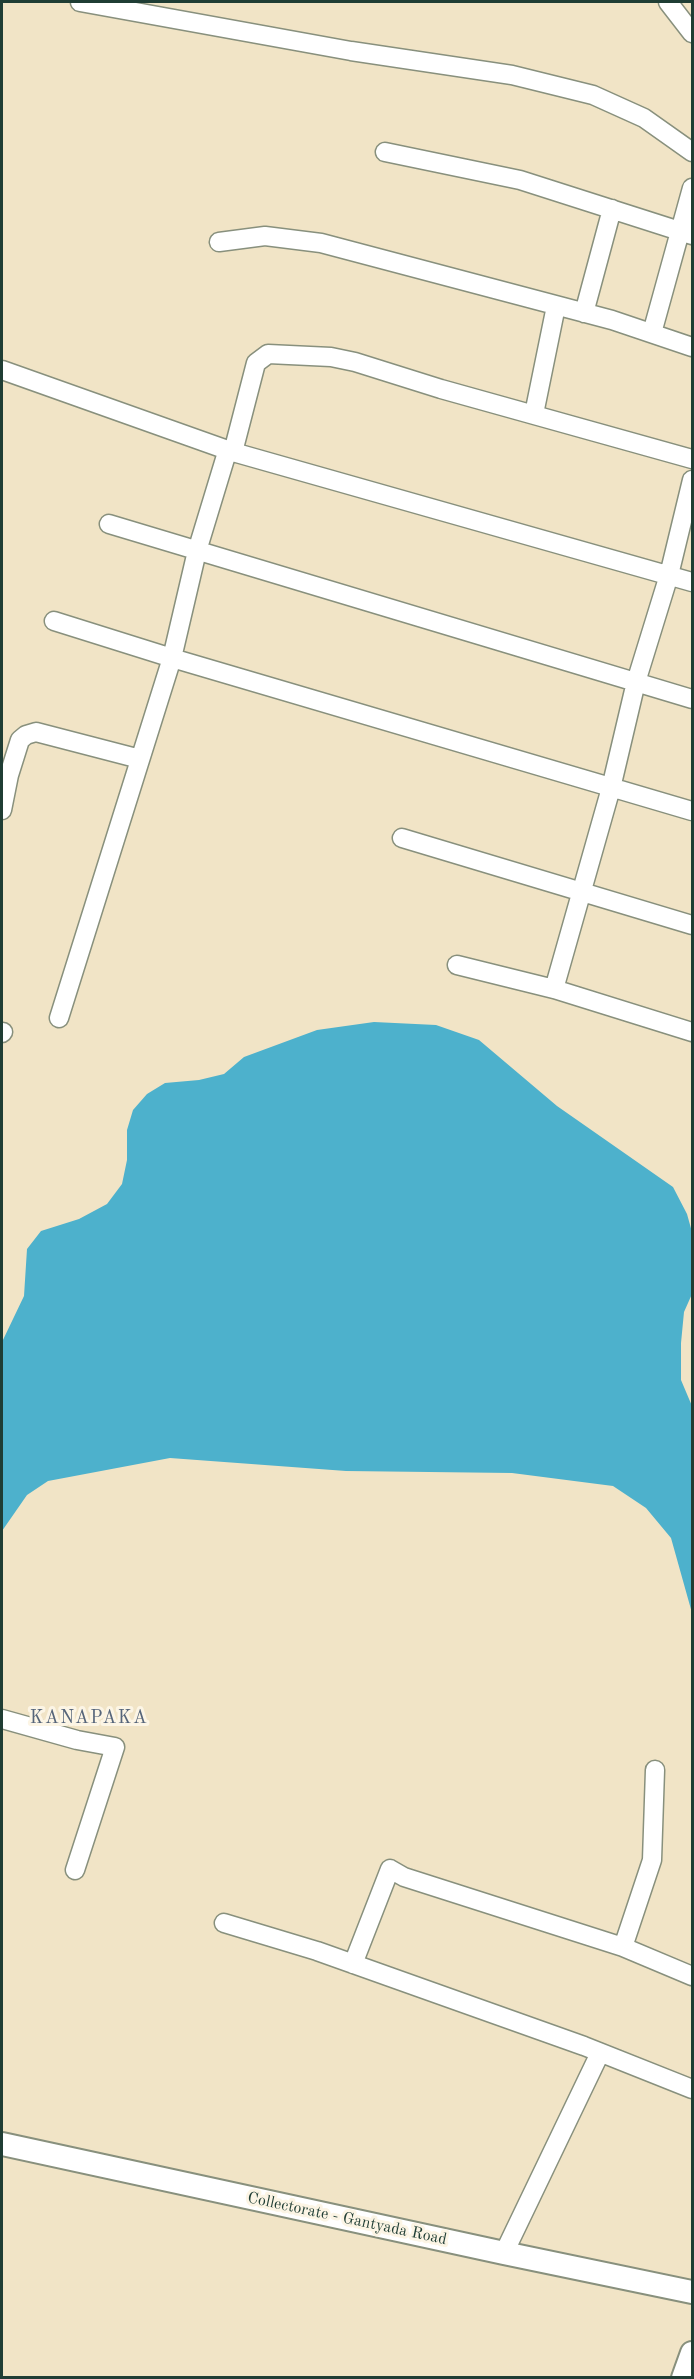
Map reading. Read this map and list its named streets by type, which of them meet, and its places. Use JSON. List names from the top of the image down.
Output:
{
  "streets": {
    "street": ["Collectorate - Gantyada Road"]
  },
  "districts": ["KANAPAKA"]
}
